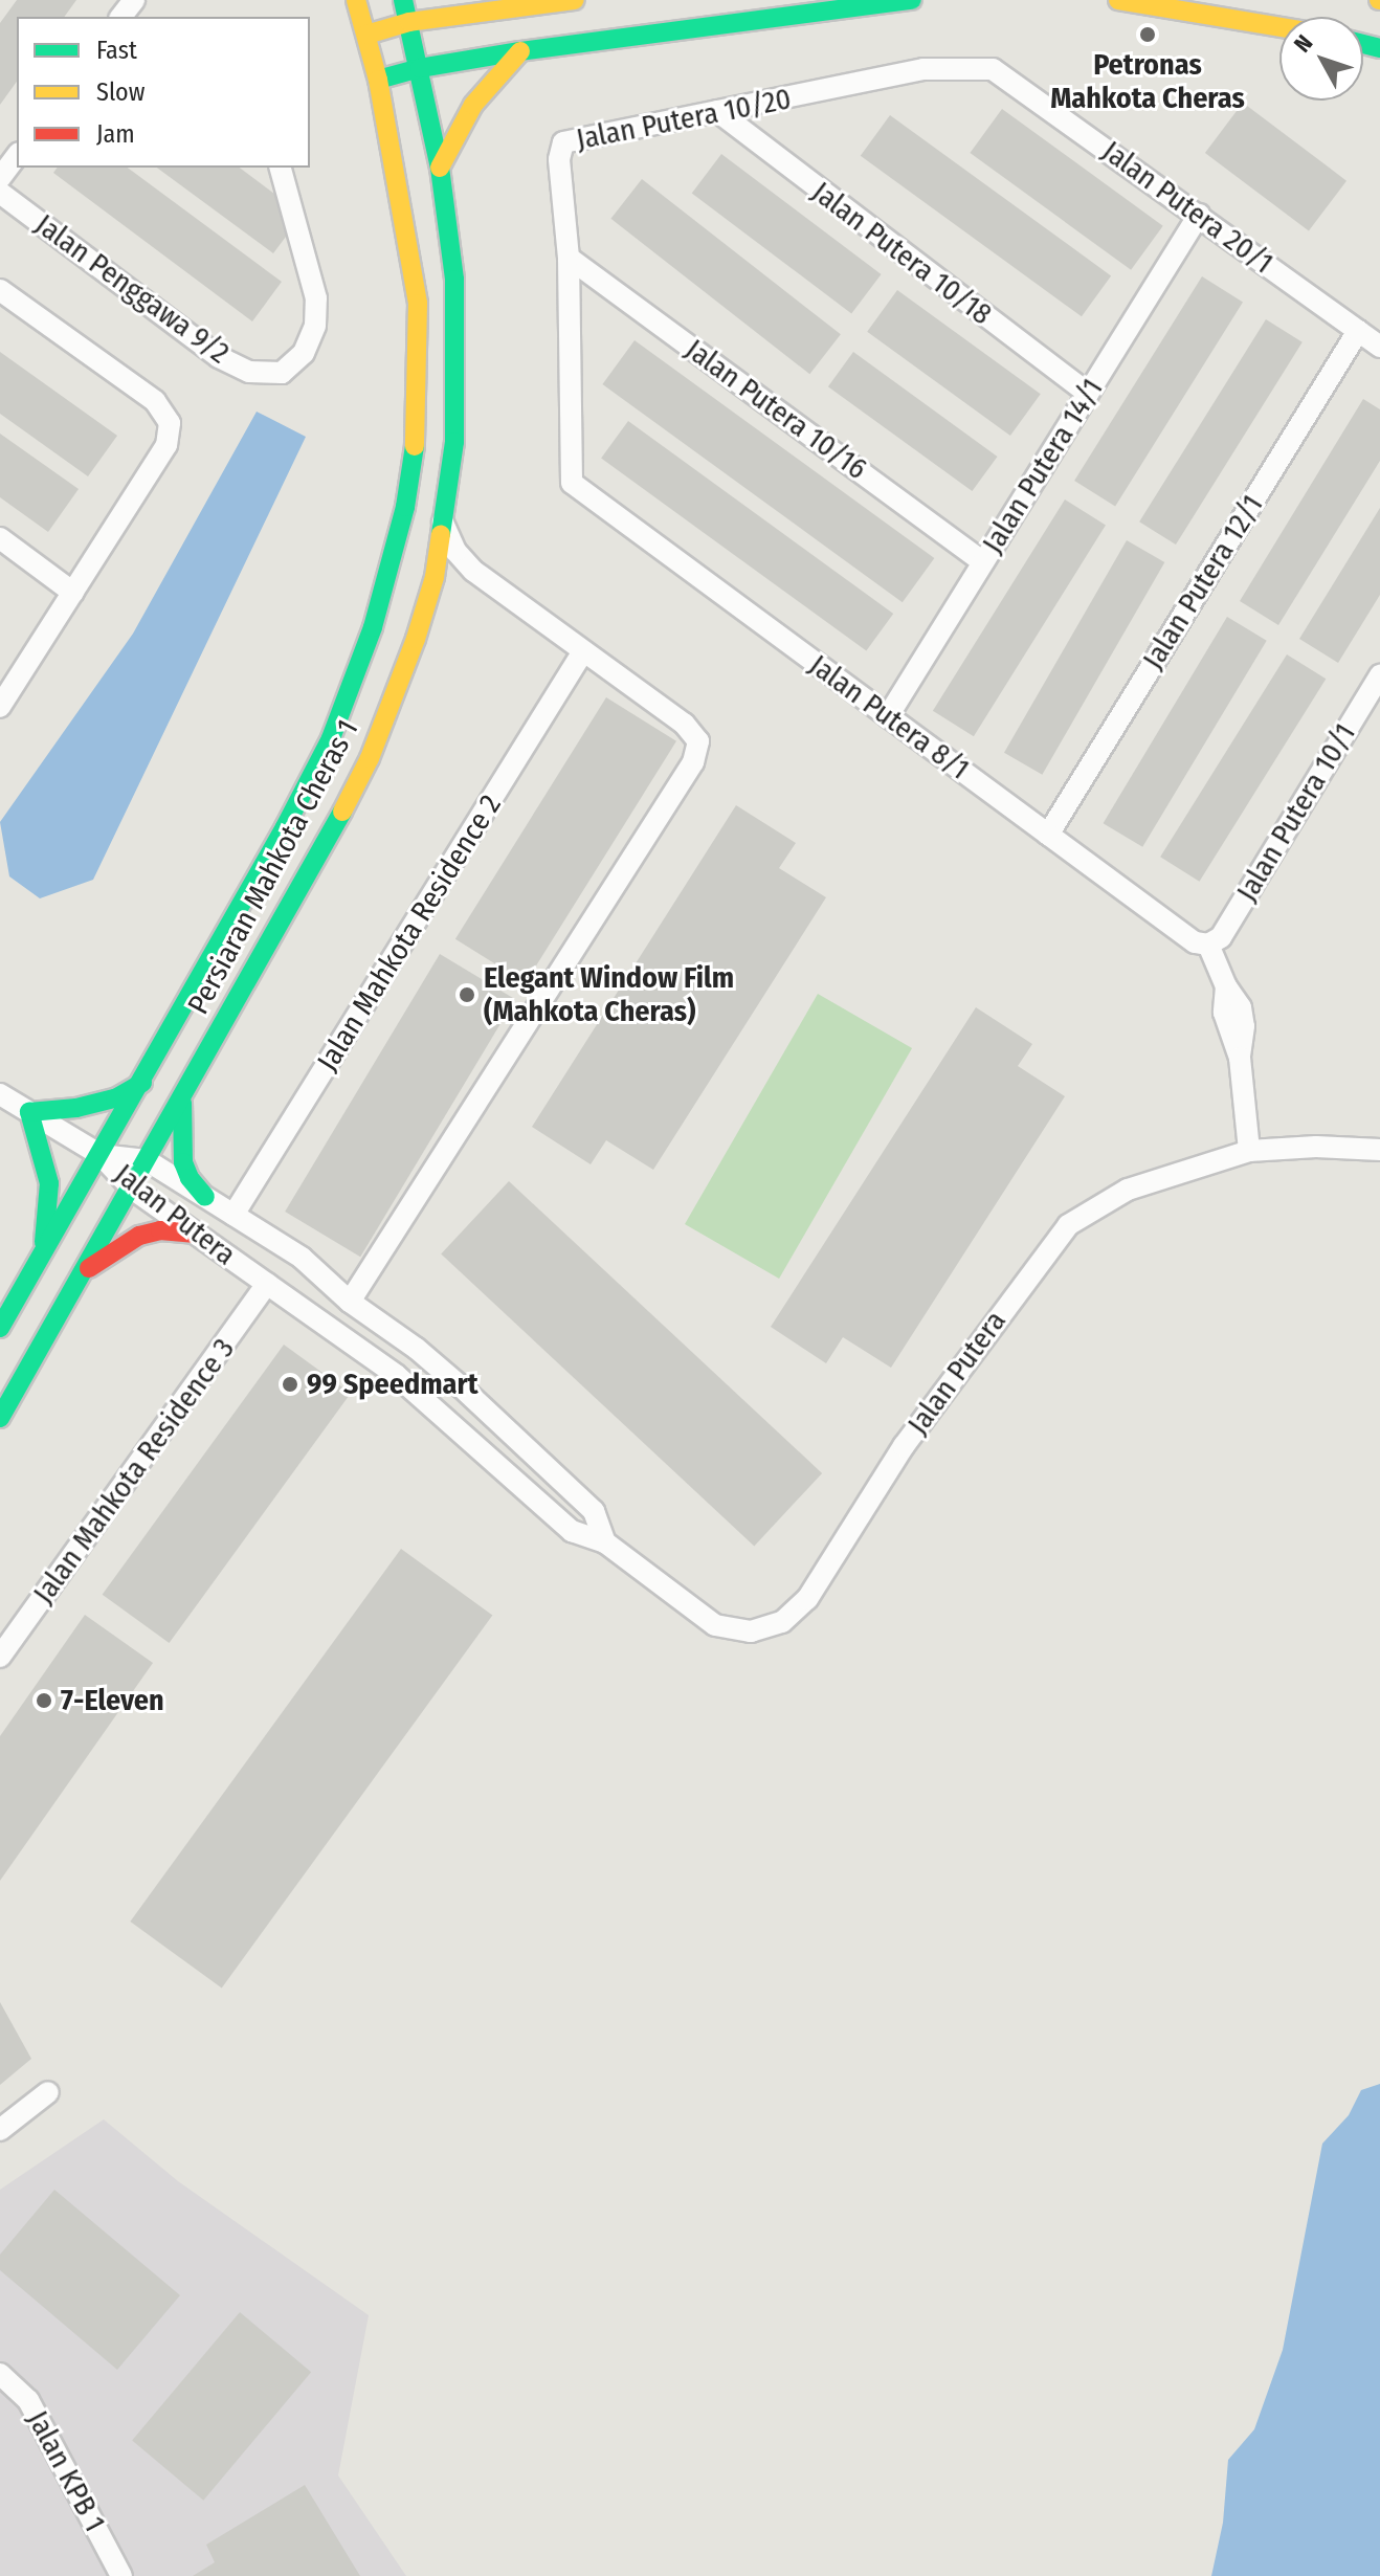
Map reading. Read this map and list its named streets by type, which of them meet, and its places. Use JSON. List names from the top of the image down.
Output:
{
  "streets": {
    "main road": ["Persiaran Mahkota Cheras 1"],
    "street": [
      "Jalan Putera 10/20",
      "Jalan Putera 20/1",
      "Jalan Putera 10/18",
      "Jalan Penggawa 9/2",
      "Jalan Putera 10/16",
      "Jalan Putera 14/1",
      "Jalan Putera 12/1",
      "Jalan Putera 8/1",
      "Jalan Putera 10/1",
      "Jalan Mahkota Residence 2",
      "Jalan Putera",
      "Jalan Mahkota Residence 3",
      "Jalan KPB 1"
    ]
  },
  "crossings": [
    ["Jalan Putera 10/20", "Jalan Putera 20/1"],
    ["Jalan Putera 10/20", "Jalan Putera 10/18"],
    ["Jalan Putera 10/20", "Jalan Putera 10/16"],
    ["Jalan Putera 10/20", "Jalan Putera 8/1"],
    ["Jalan Putera 20/1", "Jalan Putera 14/1"],
    ["Jalan Putera 20/1", "Jalan Putera 12/1"],
    ["Jalan Putera 10/18", "Jalan Putera 14/1"],
    ["Jalan Putera 10/16", "Jalan Putera 14/1"],
    ["Jalan Putera 14/1", "Jalan Putera 8/1"],
    ["Jalan Putera 12/1", "Jalan Putera 8/1"],
    ["Jalan Putera 8/1", "Jalan Putera 10/1"],
    ["Persiaran Mahkota Cheras 1", "Jalan Putera"],
    ["Jalan Mahkota Residence 2", "Jalan Putera"],
    ["Jalan Putera", "Jalan Mahkota Residence 3"]
  ],
  "places": [
    "Petronas Mahkota Cheras",
    "Elegant Window Film (Mahkota Cheras)",
    "99 Speedmart",
    "7-Eleven"
  ],
  "legend": ["Fast", "Slow", "Jam"],
  "north": "top left"
}
